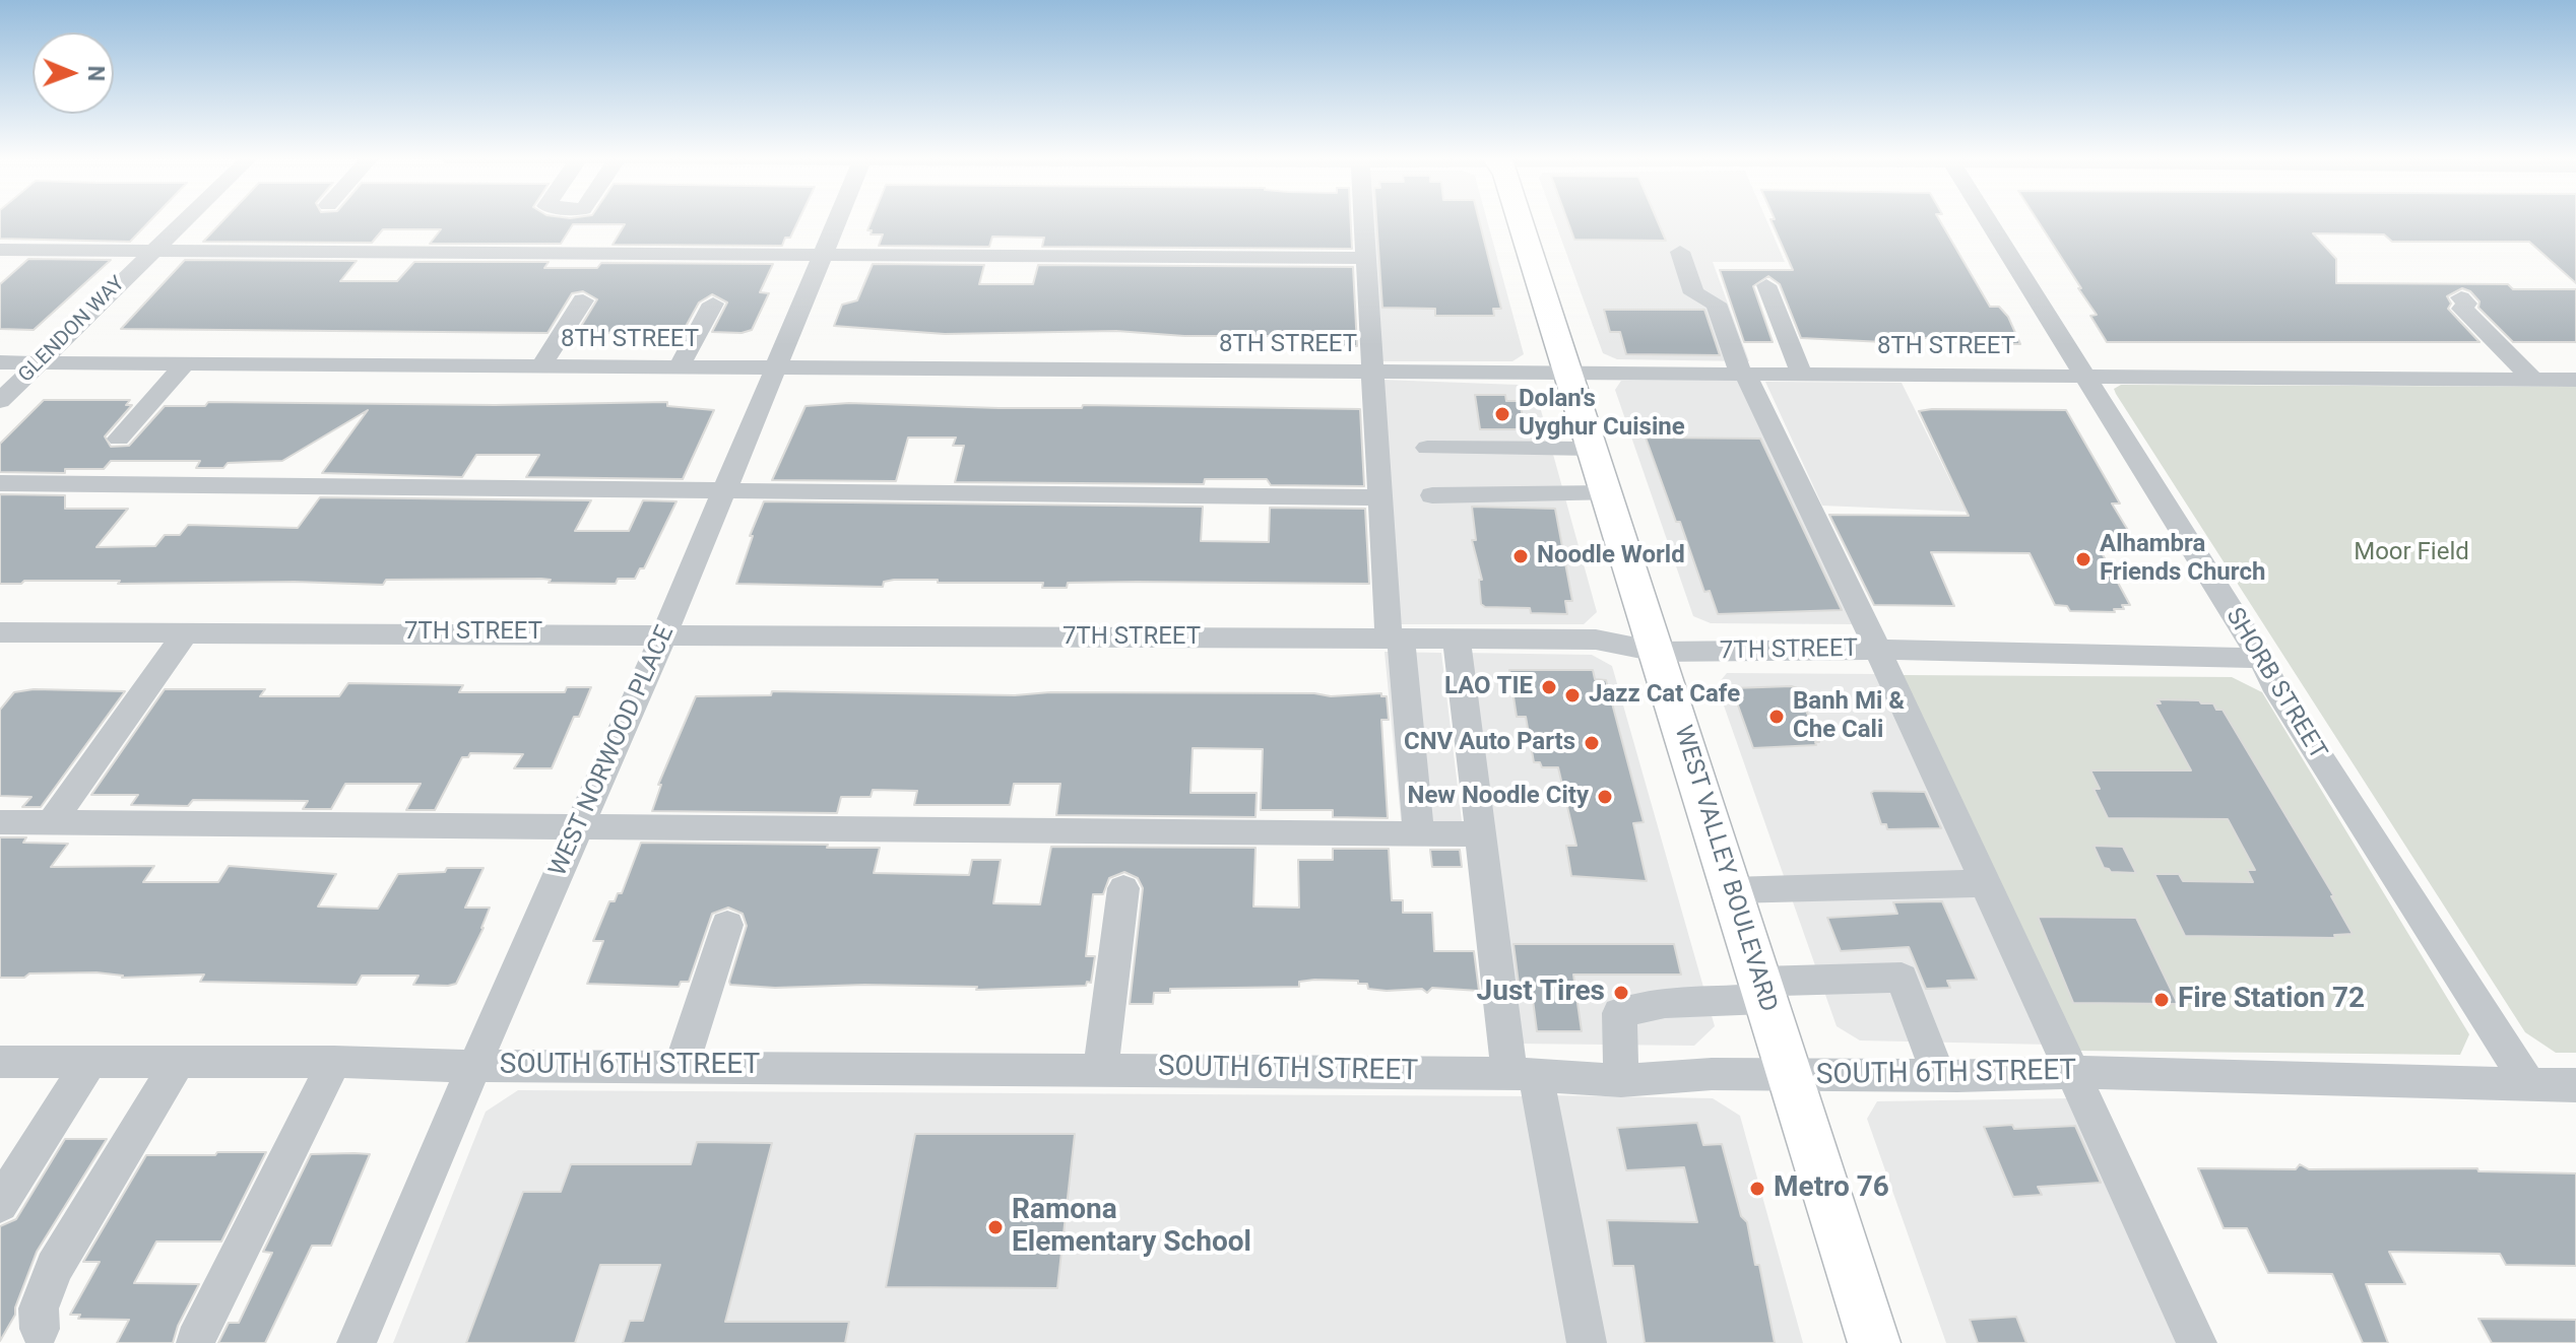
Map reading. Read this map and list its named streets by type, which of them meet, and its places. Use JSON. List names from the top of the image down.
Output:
{
  "streets": {
    "main road": ["WEST VALLEY BOULEVARD"],
    "street": [
      "GLENDON WAY",
      "8TH STREET",
      "7TH STREET",
      "SHORB STREET",
      "WEST NORWOOD PLACE",
      "SOUTH 6TH STREET"
    ]
  },
  "crossings": [
    ["GLENDON WAY", "8TH STREET"],
    ["8TH STREET", "SHORB STREET"],
    ["8TH STREET", "WEST NORWOOD PLACE"],
    ["8TH STREET", "WEST VALLEY BOULEVARD"],
    ["7TH STREET", "SHORB STREET"],
    ["7TH STREET", "WEST NORWOOD PLACE"],
    ["7TH STREET", "WEST VALLEY BOULEVARD"],
    ["SHORB STREET", "SOUTH 6TH STREET"],
    ["WEST NORWOOD PLACE", "SOUTH 6TH STREET"],
    ["WEST VALLEY BOULEVARD", "SOUTH 6TH STREET"]
  ],
  "parks": ["Moor Field"],
  "places": [
    "Dolan's Uyghur Cuisine",
    "Noodle World",
    "Alhambra Friends Church",
    "LAO TIE",
    "Jazz Cat Cafe",
    "Banh Mi & Che Cali",
    "CNV Auto Parts",
    "New Noodle City",
    "Just Tires",
    "Fire Station 72",
    "Metro 76",
    "Ramona Elementary School"
  ],
  "north": "right"
}
